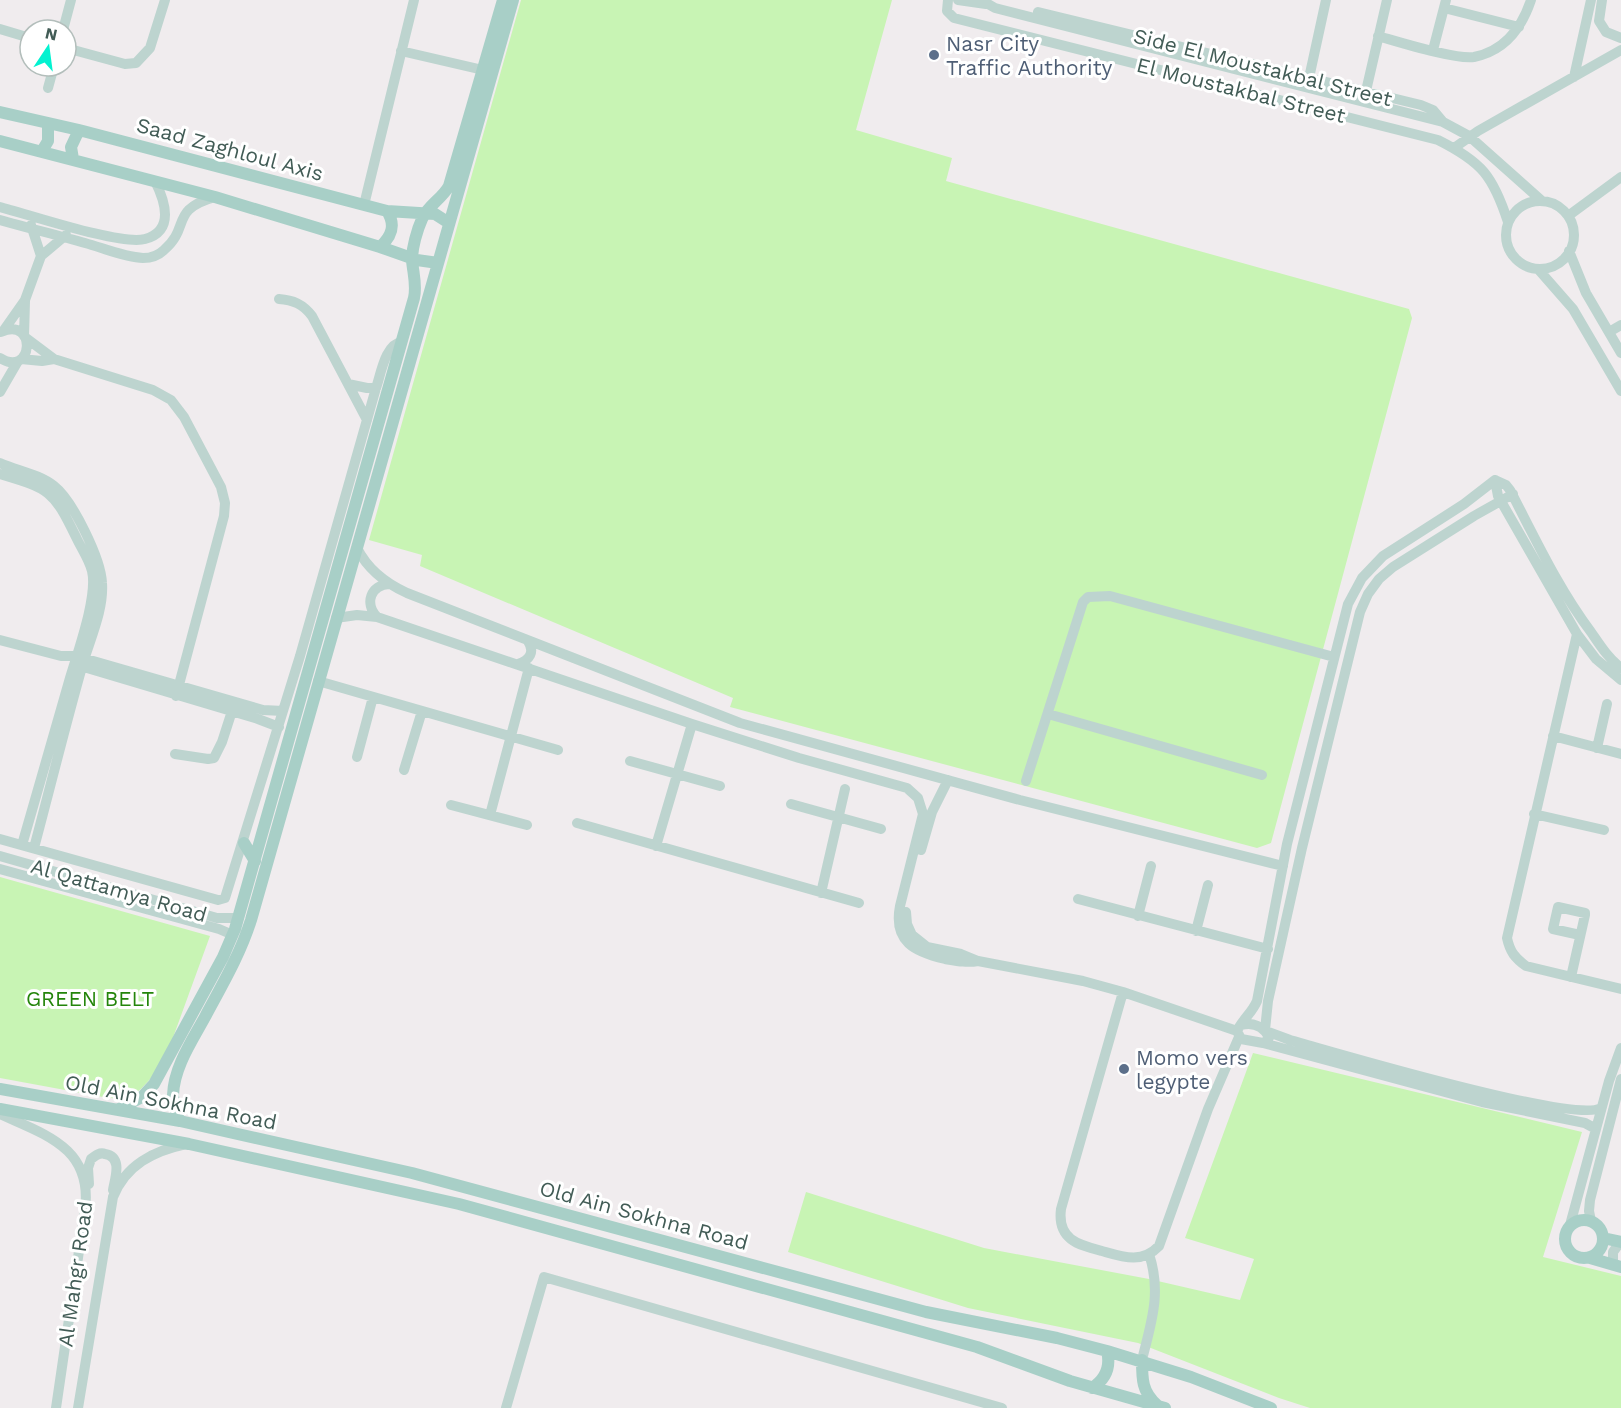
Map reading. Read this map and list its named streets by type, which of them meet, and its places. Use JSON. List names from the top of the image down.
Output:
{
  "streets": {
    "main road": ["Saad Zaghloul Axis", "Old Ain Sokhna Road"],
    "street": [
      "Side El Moustakbal Street",
      "El Moustakbal Street",
      "Al Qattamya Road",
      "Al Mahgr Road"
    ]
  },
  "crossings": [
    ["Side El Moustakbal Street", "El Moustakbal Street"],
    ["Old Ain Sokhna Road", "Al Mahgr Road"]
  ],
  "parks": ["GREEN BELT"],
  "places": ["Nasr City Traffic Authority", "Momo vers legypte"],
  "north": "top"
}
